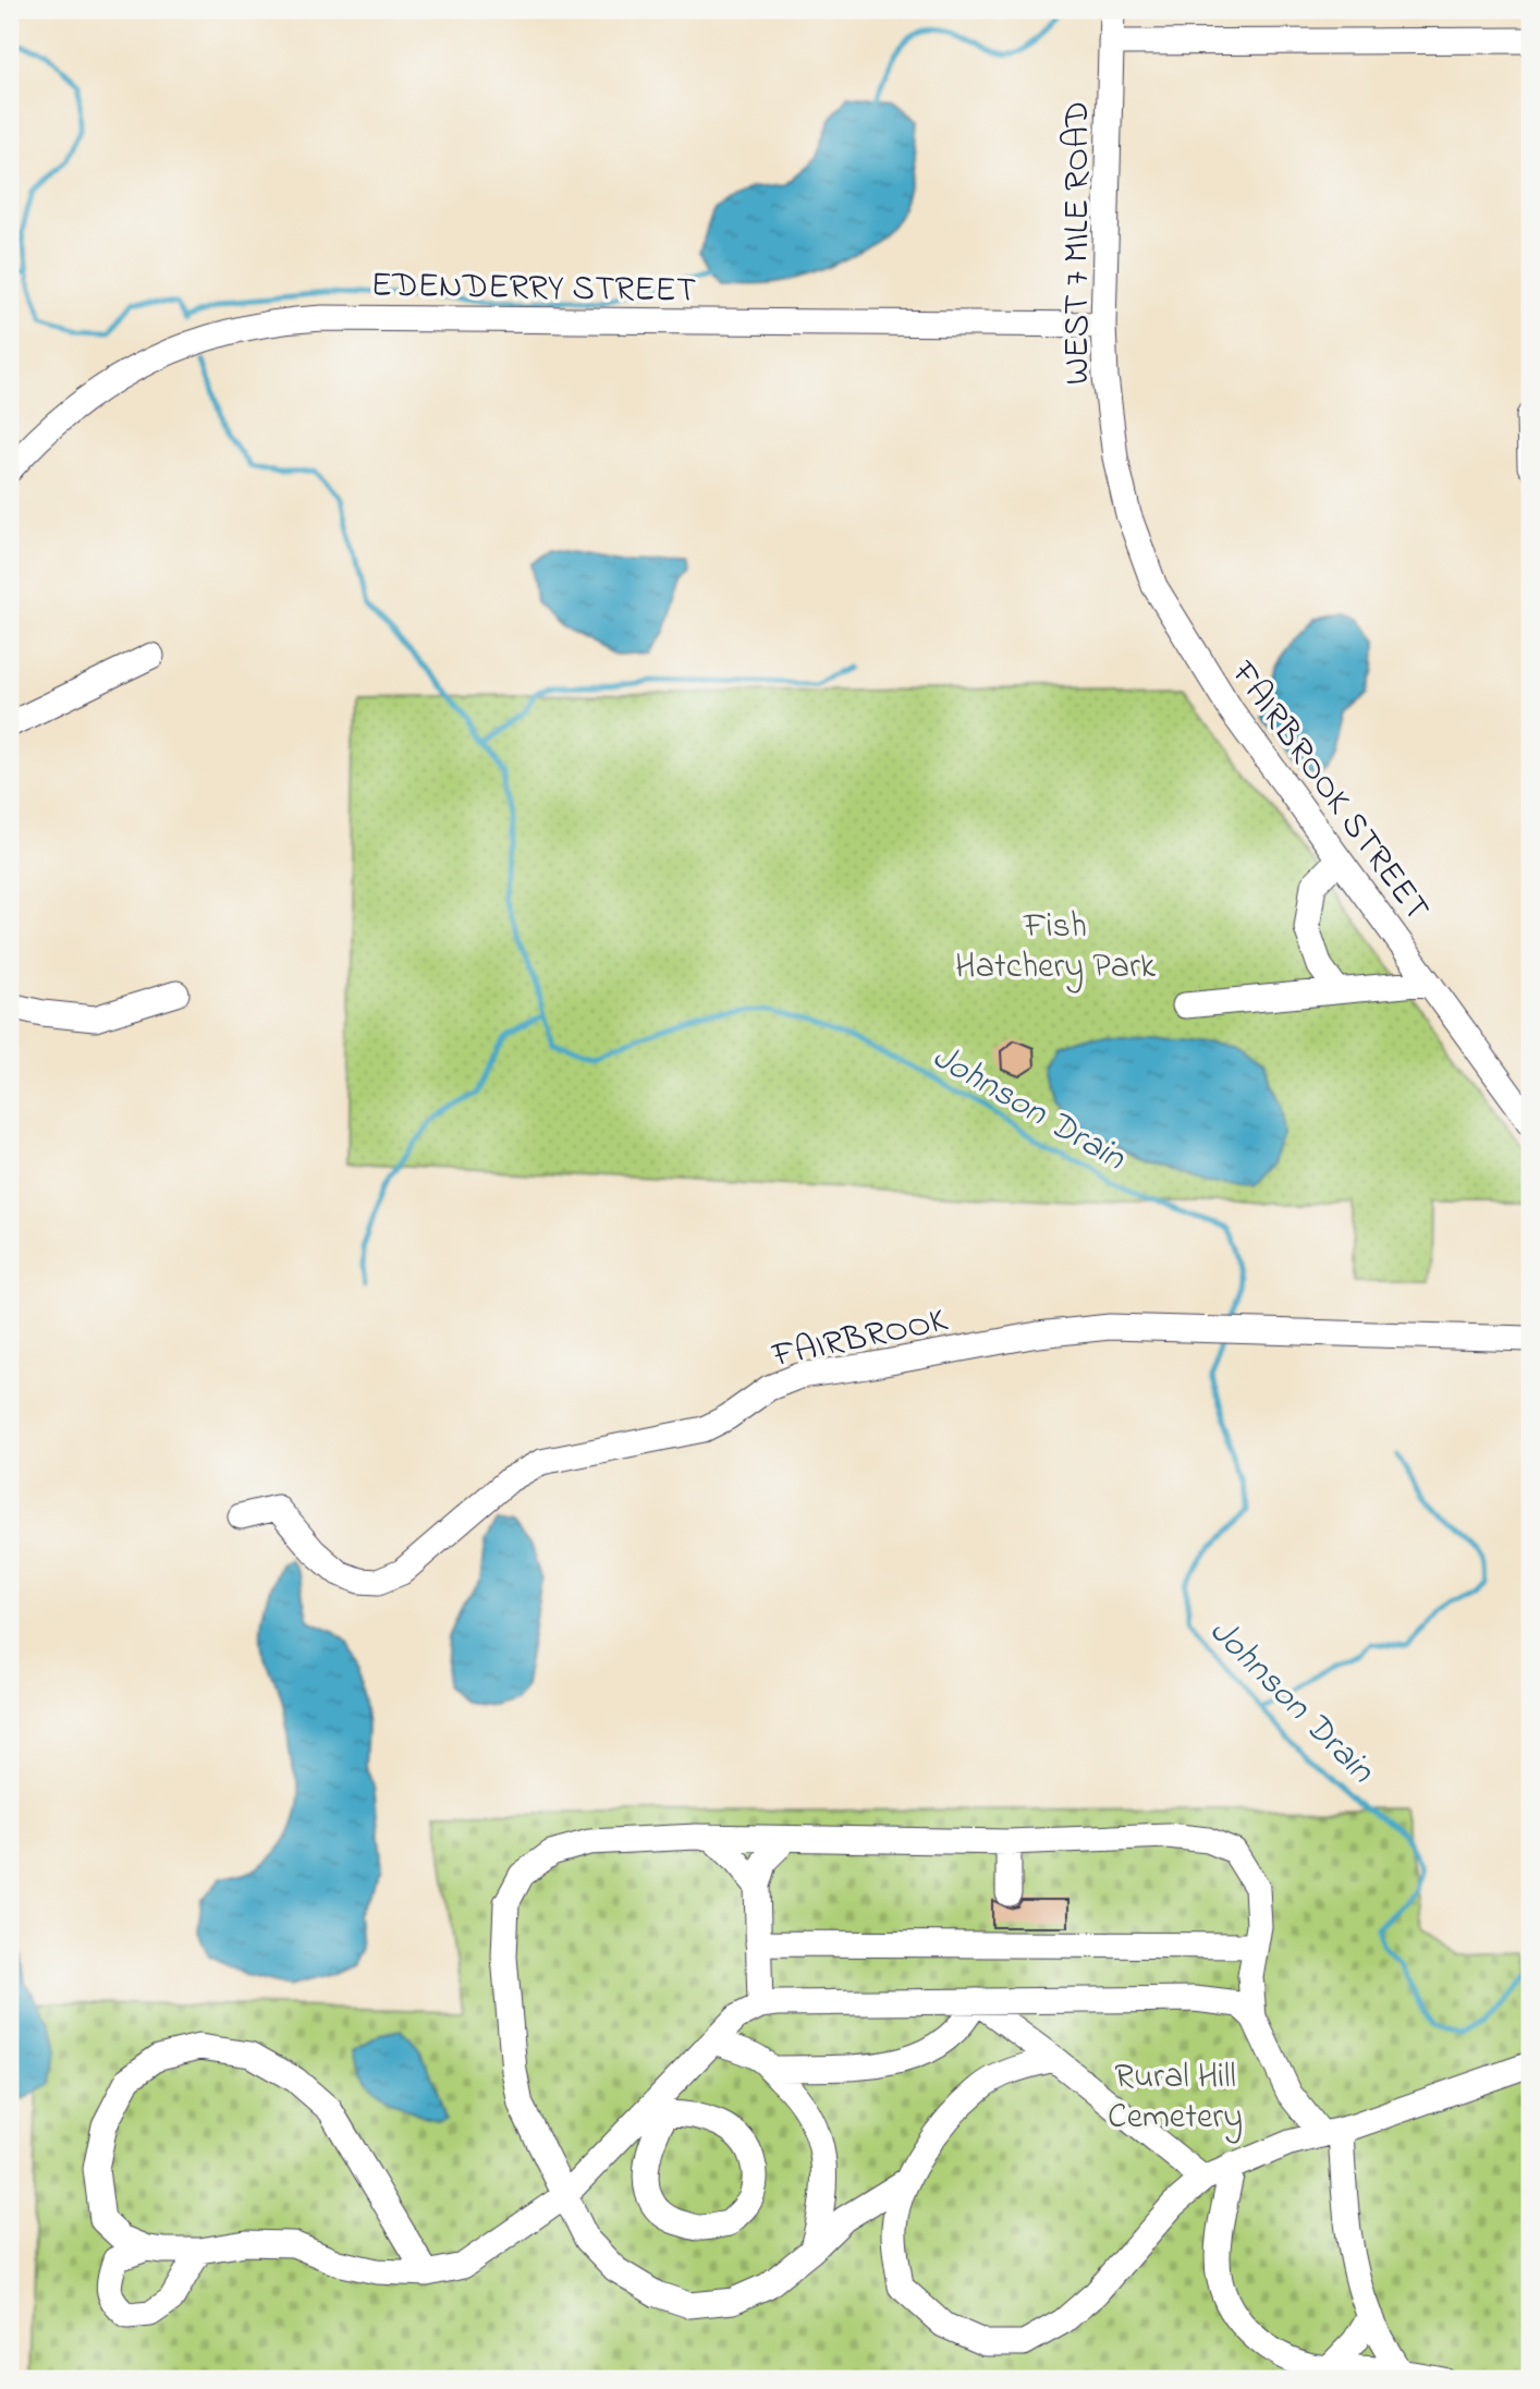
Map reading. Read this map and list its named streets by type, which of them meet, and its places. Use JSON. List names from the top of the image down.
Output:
{
  "streets": {
    "street": [
      "WEST 7 MILE ROAD",
      "EDENDERRY STREET",
      "FAIRBROOK STREET",
      "FAIRBROOK"
    ]
  },
  "crossings": [
    ["WEST 7 MILE ROAD", "EDENDERRY STREET"],
    ["WEST 7 MILE ROAD", "FAIRBROOK STREET"]
  ],
  "water": ["Johnson Drain"],
  "parks": ["Fish Hatchery Park", "Rural Hill Cemetery"]
}
